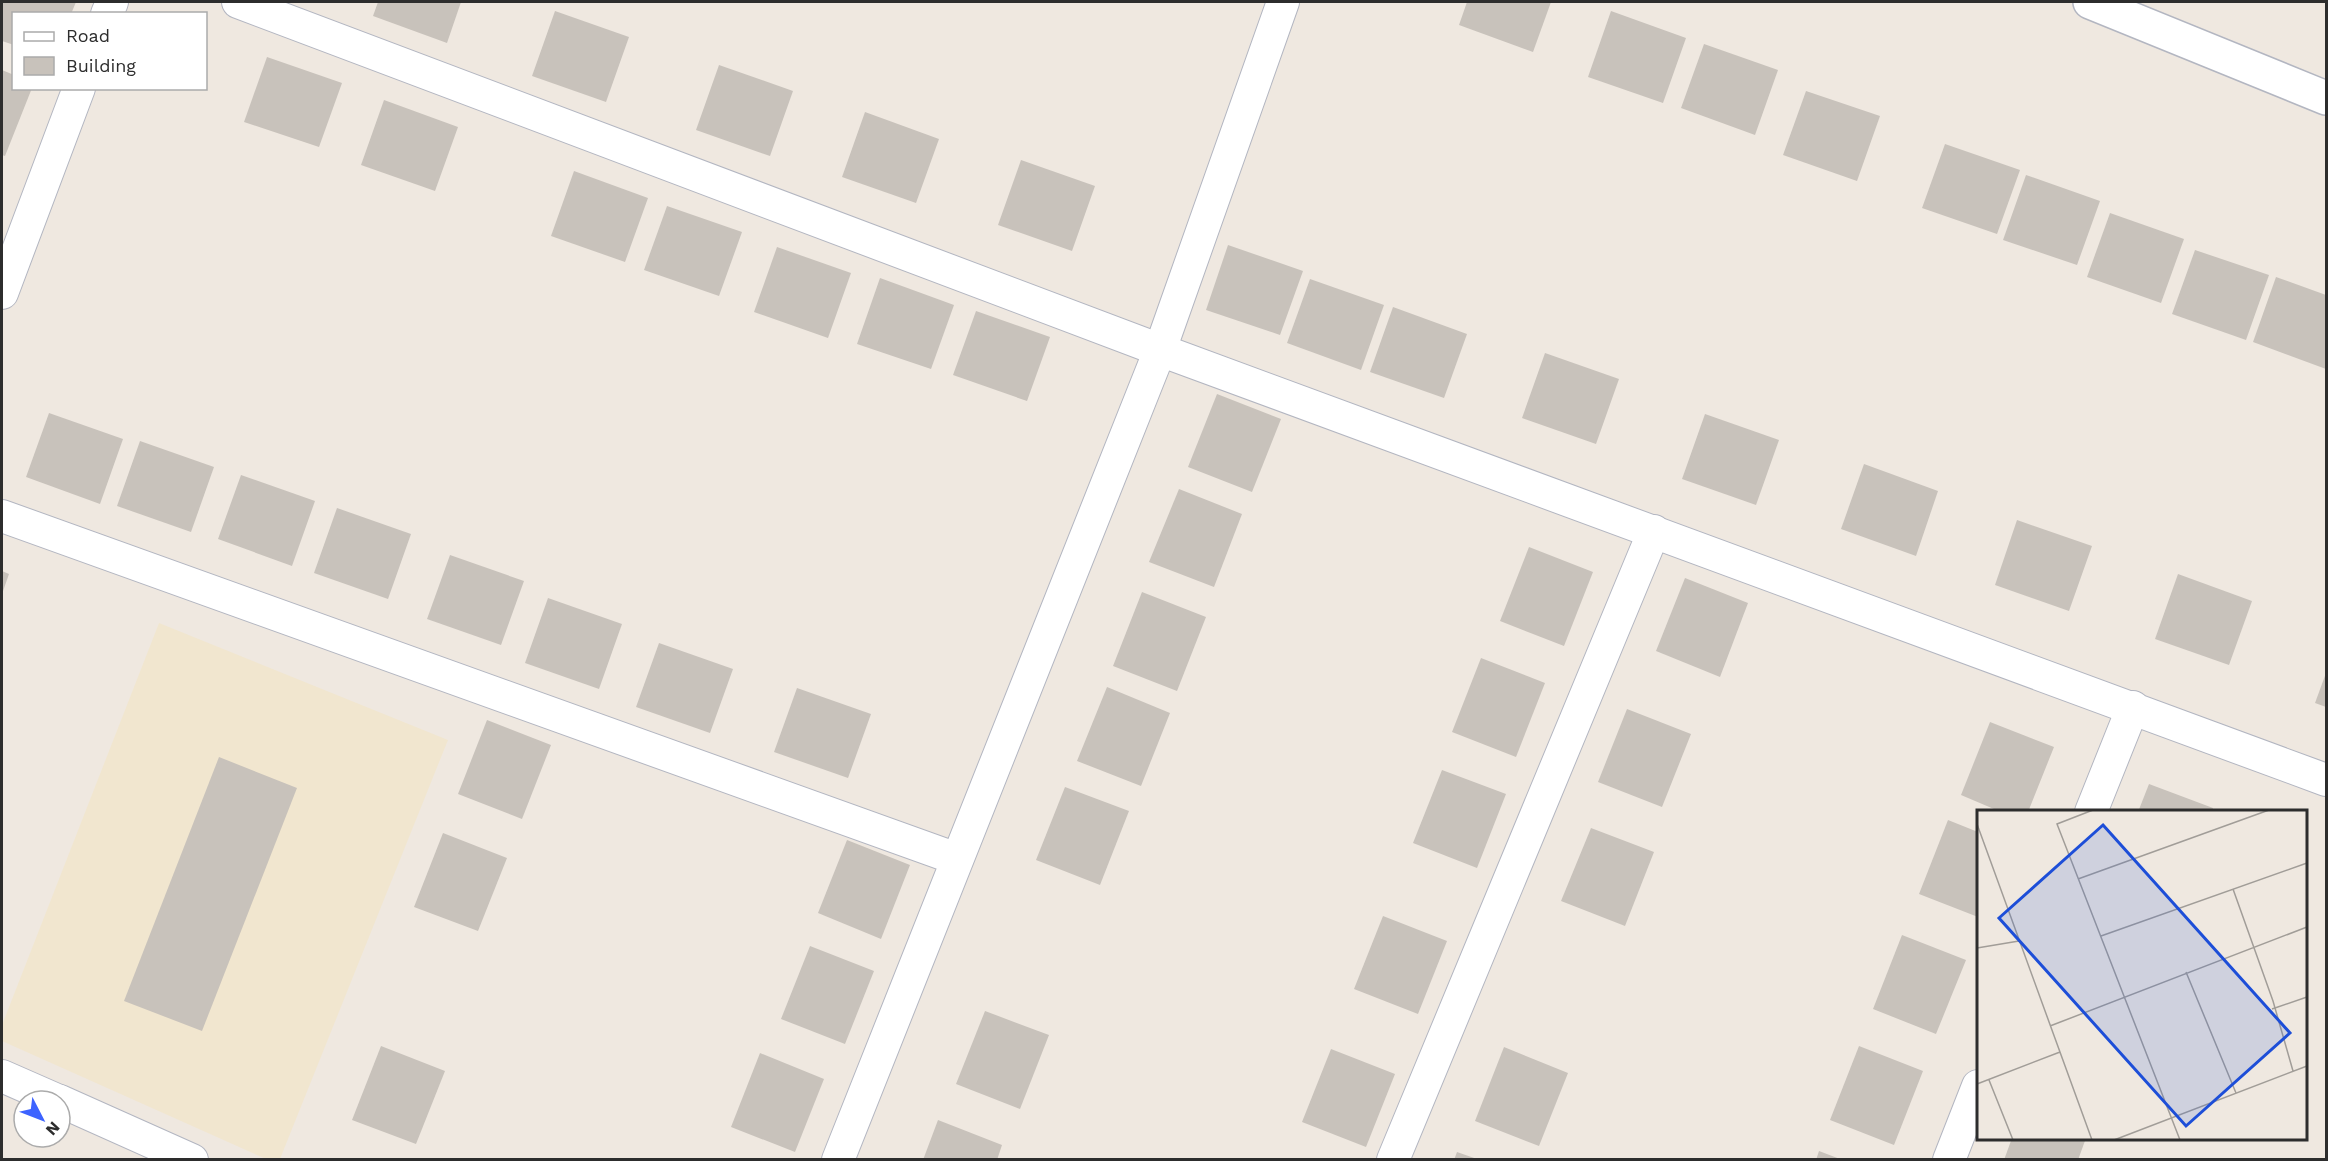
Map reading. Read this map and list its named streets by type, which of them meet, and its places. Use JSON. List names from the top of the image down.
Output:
{
  "legend": ["Road", "Building"],
  "north": "bottom right"
}
